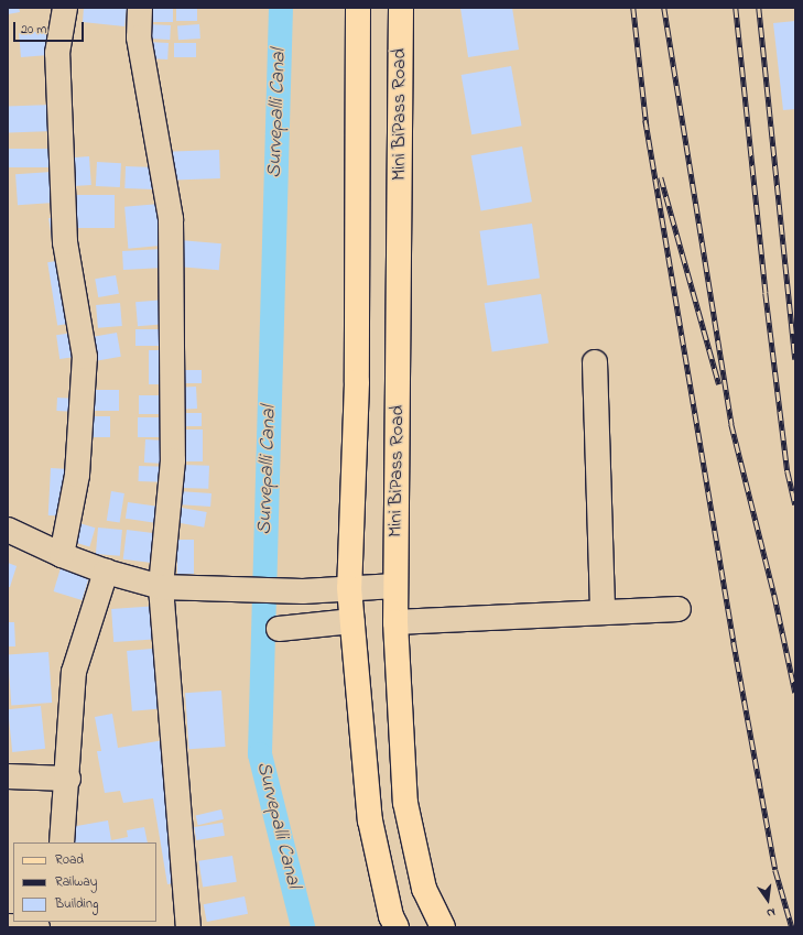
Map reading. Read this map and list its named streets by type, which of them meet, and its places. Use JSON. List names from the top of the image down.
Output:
{
  "streets": {
    "main road": ["Mini BiPass Road"]
  },
  "water": ["Survepalli Canal"],
  "legend": ["Road", "Railway", "Building"],
  "scale_bar": "20 m",
  "north": "bottom"
}
